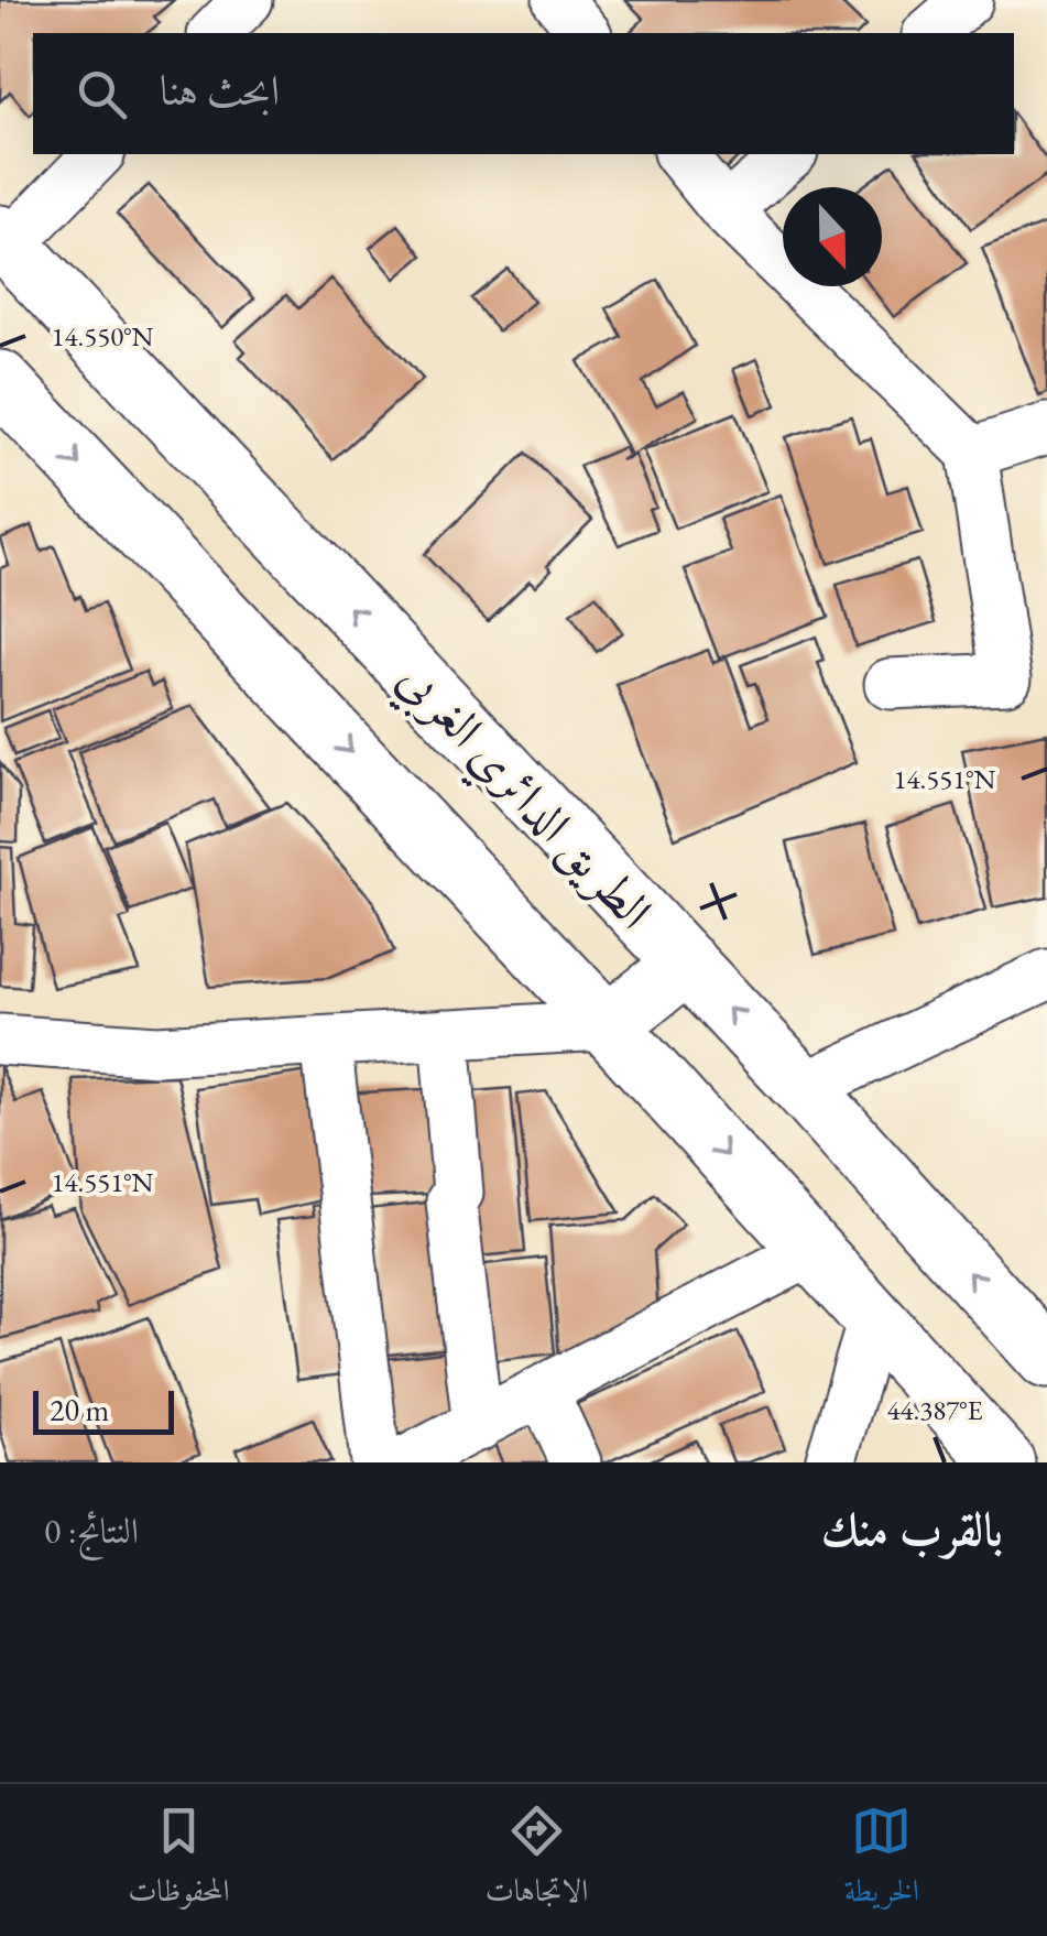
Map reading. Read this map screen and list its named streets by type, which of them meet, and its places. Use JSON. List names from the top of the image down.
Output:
{
  "streets": {
    "main road": ["الطريق الدائري الغربي"]
  },
  "scale_bar": "20 m",
  "north": "bottom",
  "page": {
    "search": "ابحث هنا",
    "scale": "20 m",
    "heading": ["بالقرب منك", "النتائج: 0"],
    "nav": ["الخريطة", "الاتجاهات", "المحفوظات"]
  },
  "coordinates": ["14.550°N", "14.551°N", "44.387°E"]
}
